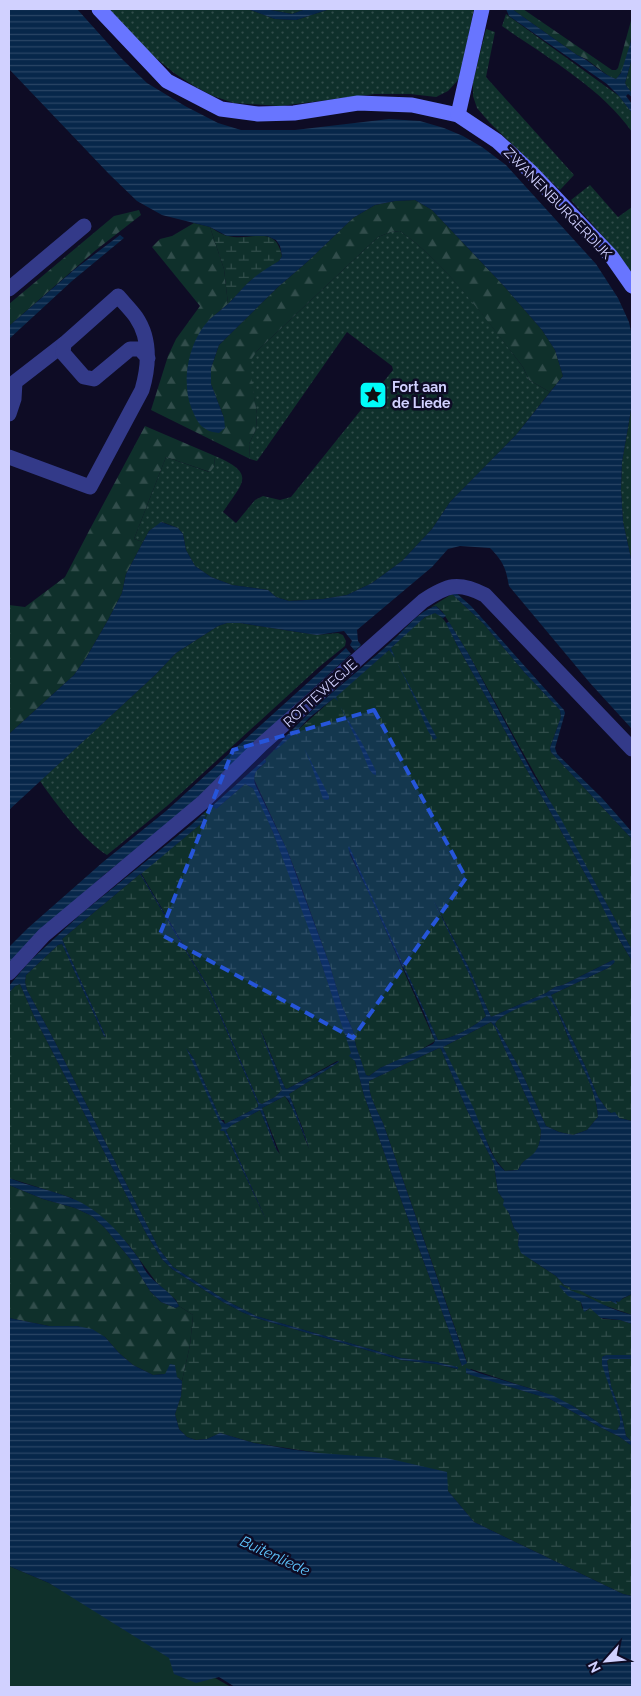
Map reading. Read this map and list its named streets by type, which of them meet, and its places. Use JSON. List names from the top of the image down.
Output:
{
  "streets": {
    "street": ["ZWANENBURGERDIJK", "ROTTEWEGJE"]
  },
  "water": ["Buitenliede"],
  "places": {
    "place": ["Fort aan de Liede"]
  },
  "north": "bottom left"
}
